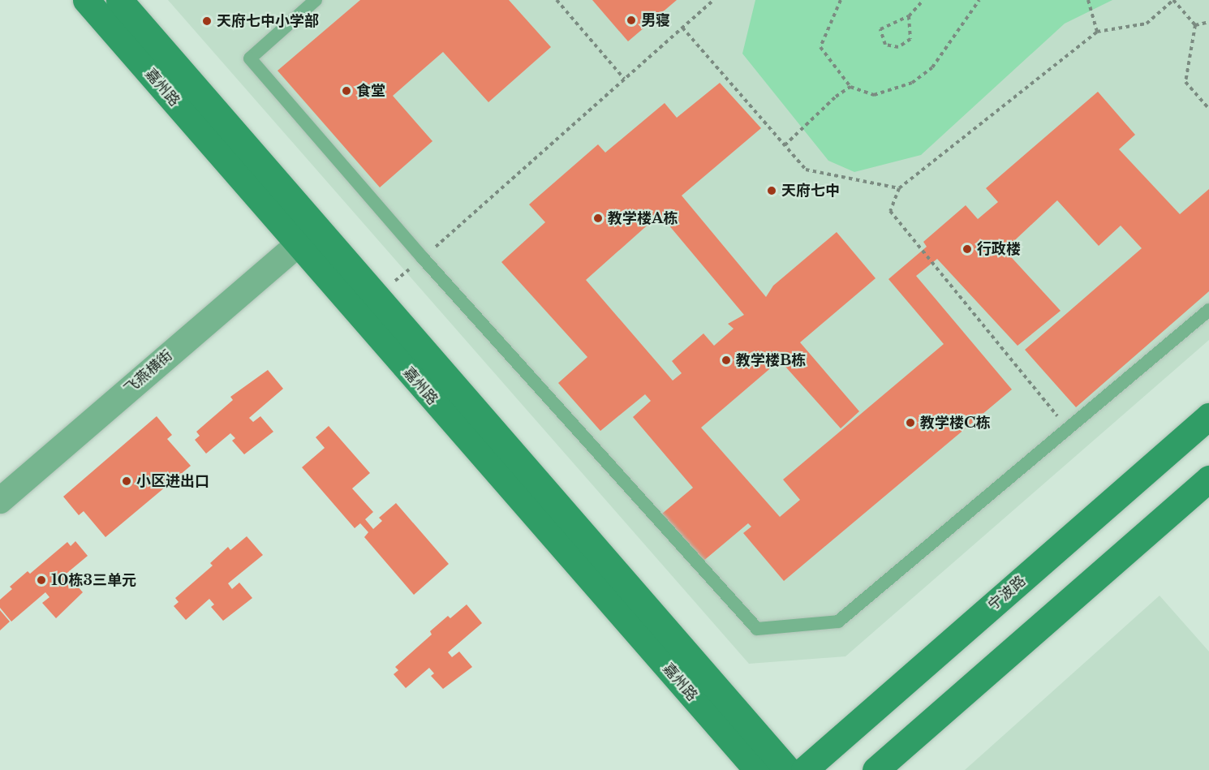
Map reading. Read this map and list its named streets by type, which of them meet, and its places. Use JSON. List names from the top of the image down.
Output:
{
  "streets": {
    "street": ["嘉州路", "飞燕横街", "宁波路"]
  },
  "crossings": [
    ["嘉州路", "飞燕横街"]
  ],
  "places": [
    "男寝",
    "天府七中小学部",
    "食堂",
    "天府七中",
    "教学楼A栋",
    "行政楼",
    "教学楼B栋",
    "教学楼C栋",
    "小区进出口",
    "10栋3三单元"
  ]
}
